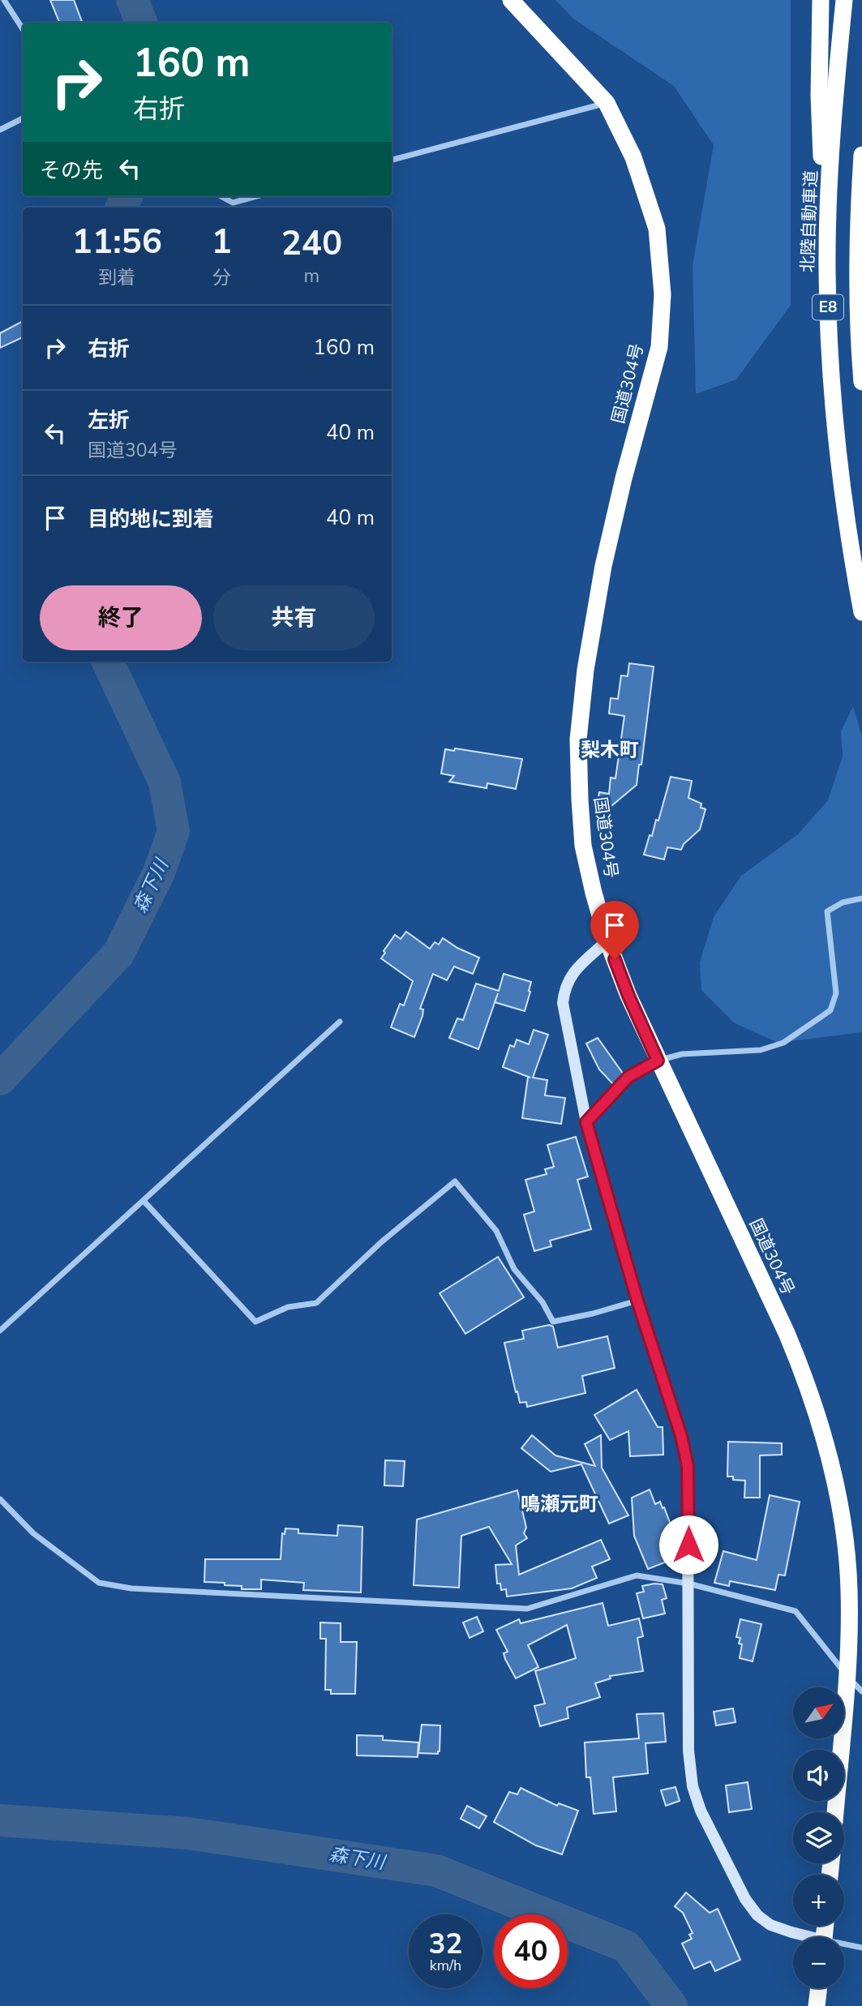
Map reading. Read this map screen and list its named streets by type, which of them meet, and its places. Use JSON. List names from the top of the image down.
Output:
{
  "streets": {
    "highway": ["北陸自動車道", "E8", "国道304号"]
  },
  "districts": ["梨木町", "鳴瀬元町"],
  "water": ["森下川"],
  "north": "top right",
  "page": {
    "turn": ["160 m", "右折"],
    "then": "その先",
    "eta": [
      "11:56",
      "到着",
      "1",
      "分",
      "240",
      "m"
    ],
    "list": [
      {
        "name": "右折",
        "value": "160 m"
      },
      {
        "name": "左折",
        "note": "国道304号",
        "value": "40 m"
      },
      {
        "name": "目的地に到着",
        "value": "40 m"
      }
    ],
    "buttons": ["終了", "共有"],
    "map_buttons": ["+", "−"],
    "speed": "32 km/h",
    "limit": "40"
  }
}
